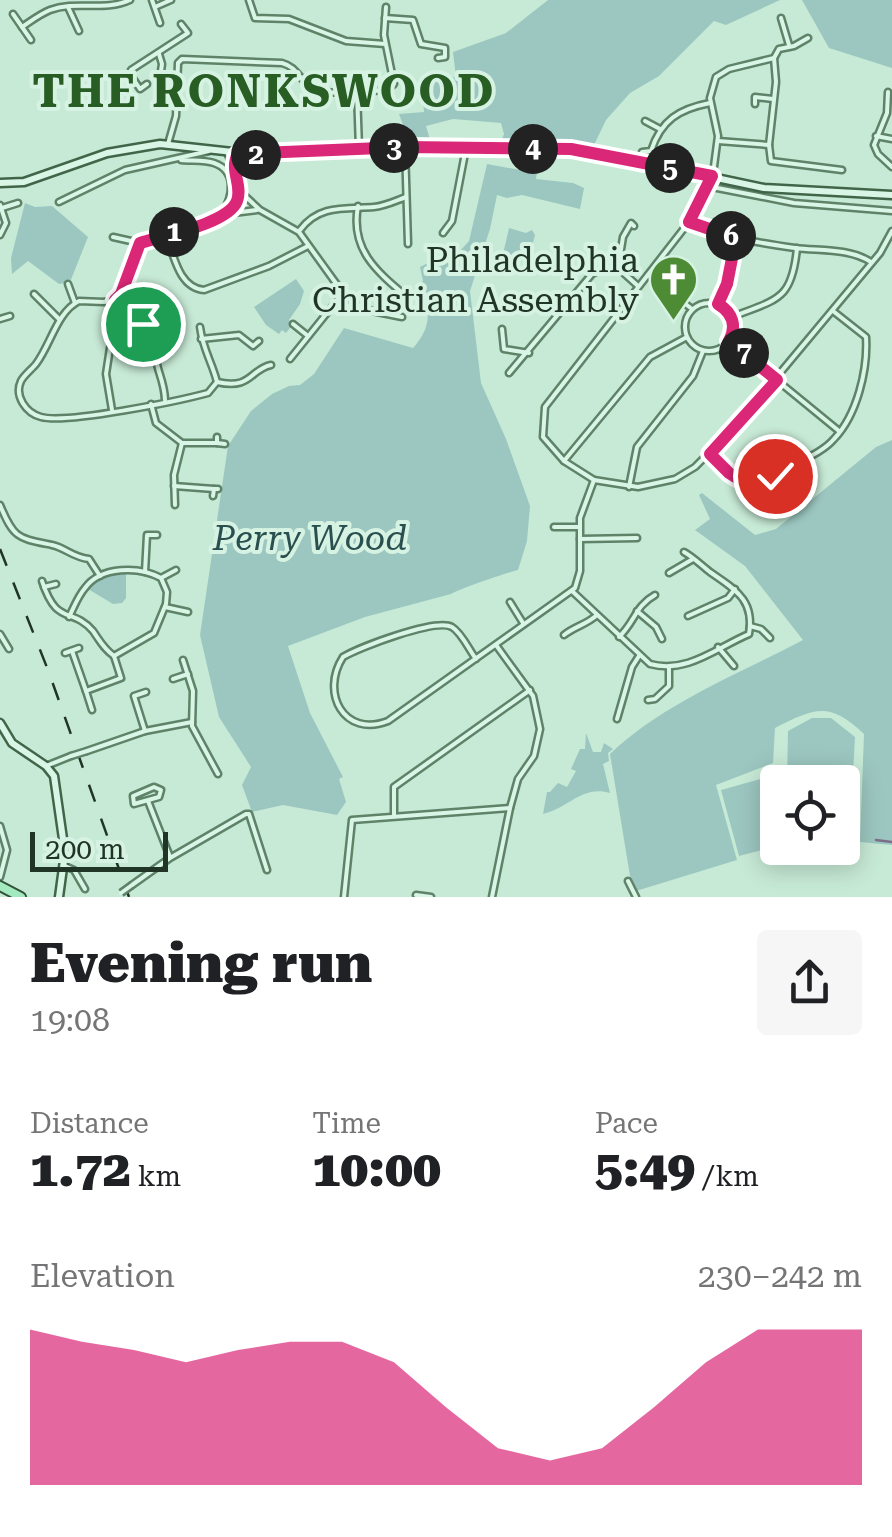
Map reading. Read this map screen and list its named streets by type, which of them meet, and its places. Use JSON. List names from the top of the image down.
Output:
{
  "districts": ["THE RONKSWOOD"],
  "parks": ["Perry Wood"],
  "places": {
    "church": ["Philadelphia Christian Assembly"]
  },
  "scale_bar": "200 m",
  "page": {
    "pins": [
      "3",
      "4",
      "2",
      "5",
      "1",
      "6",
      "7"
    ],
    "scale": "200 m",
    "heading": ["Evening run", "19:08"],
    "stats": [
      ["Distance", "1.72 km"],
      ["Time", "10:00"],
      ["Pace", "5:49 /km"]
    ],
    "chart": ["Elevation", "230–242 m"]
  }
}
